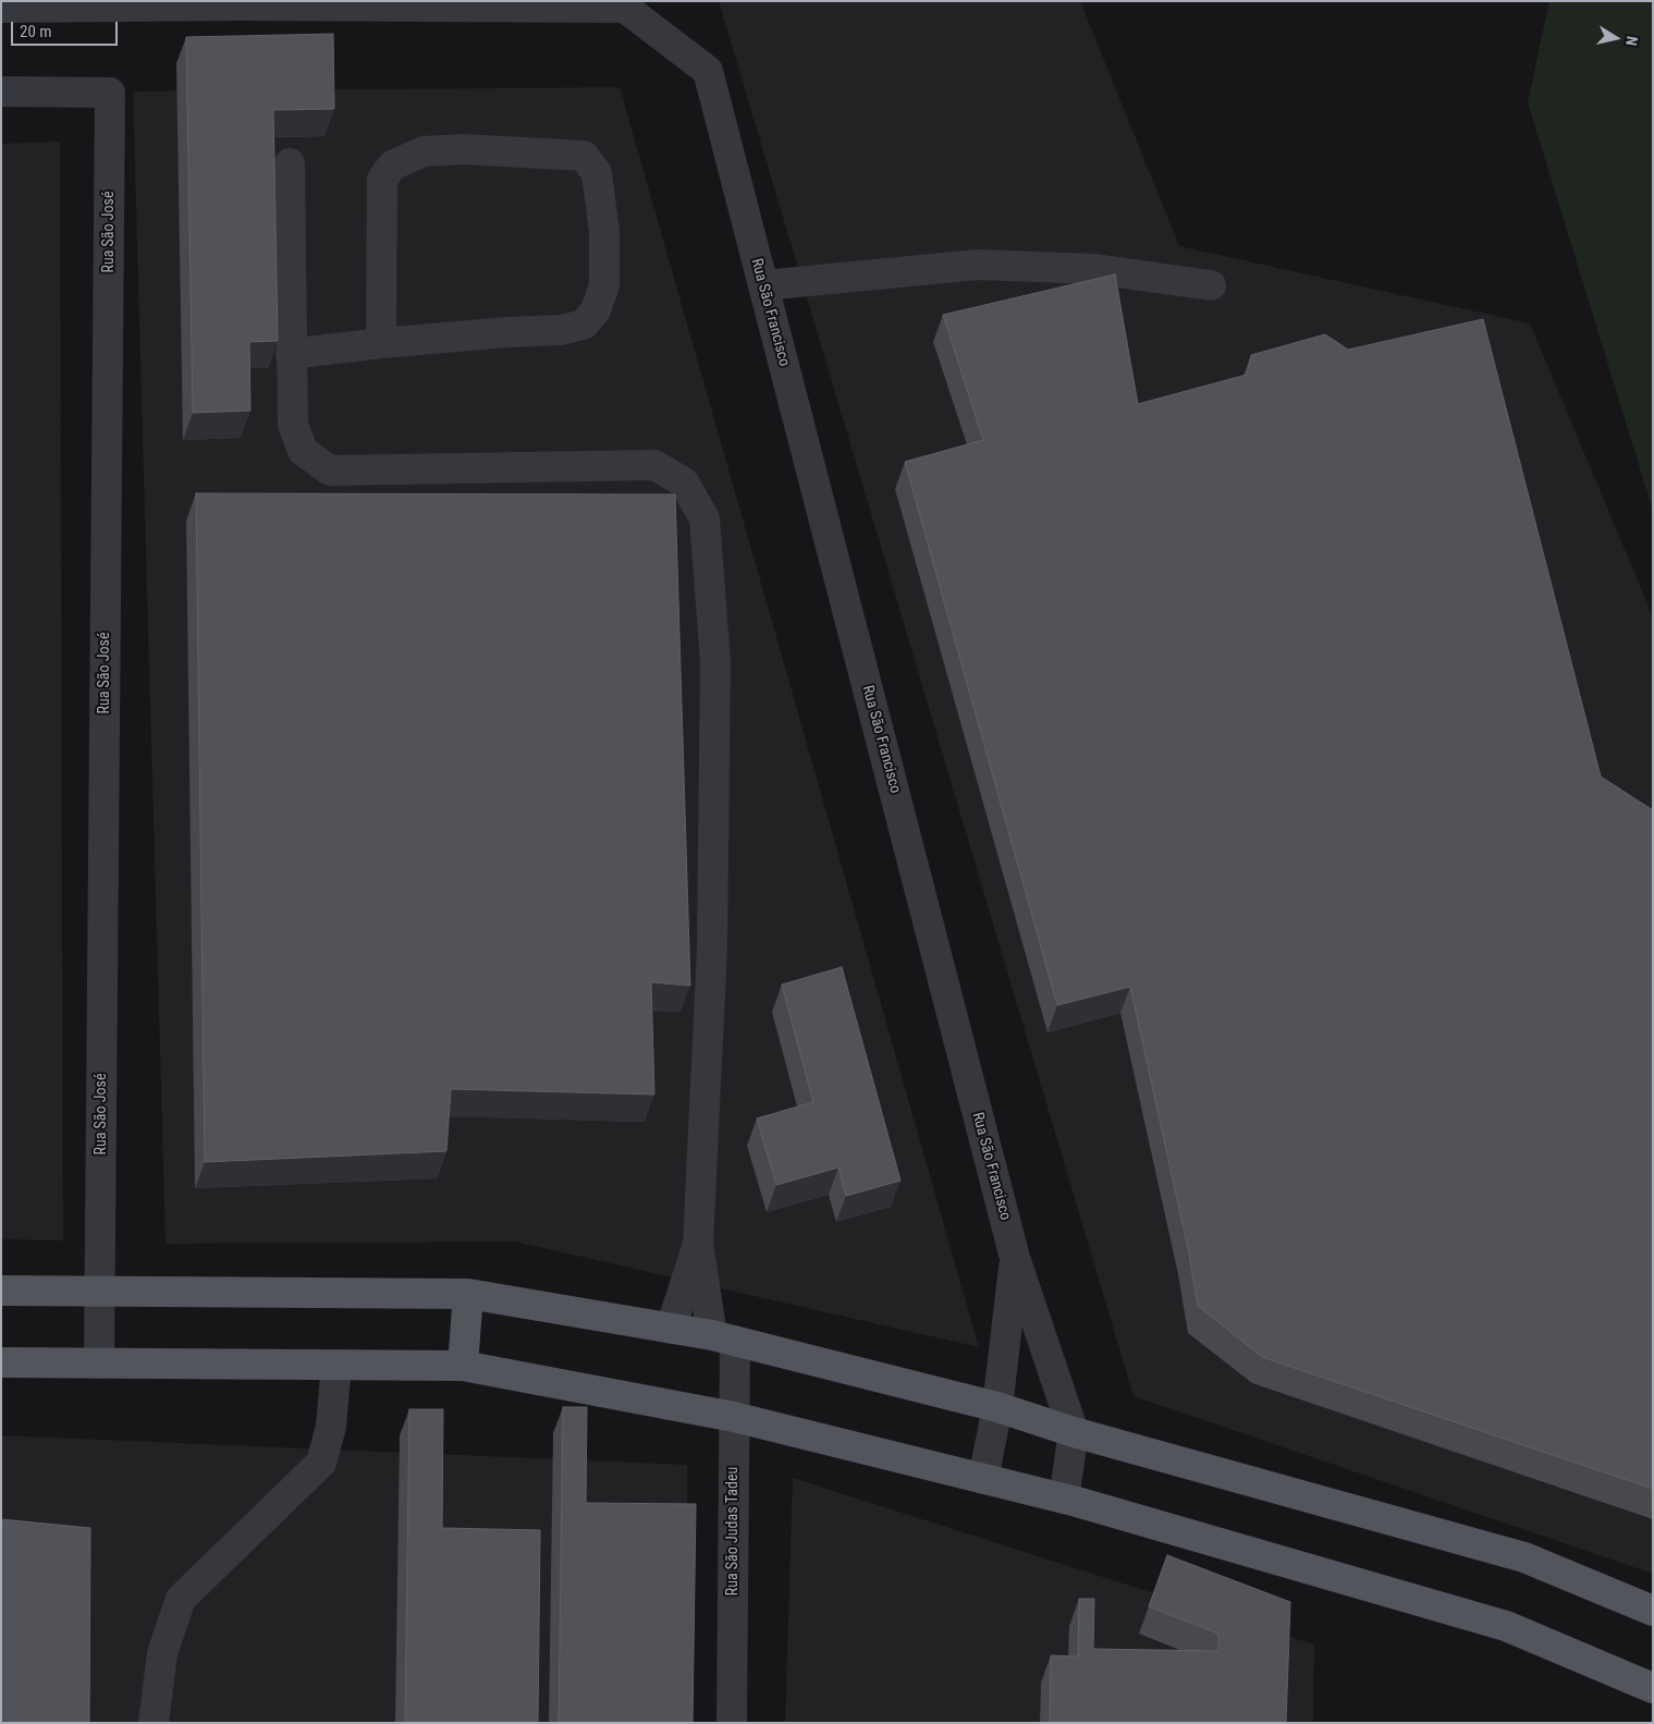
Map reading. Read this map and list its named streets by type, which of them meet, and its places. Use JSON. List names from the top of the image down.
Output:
{
  "streets": {
    "street": ["Rua São José", "Rua São Francisco", "Rua São Judas Tadeu"]
  },
  "scale_bar": "20 m",
  "north": "right"
}
